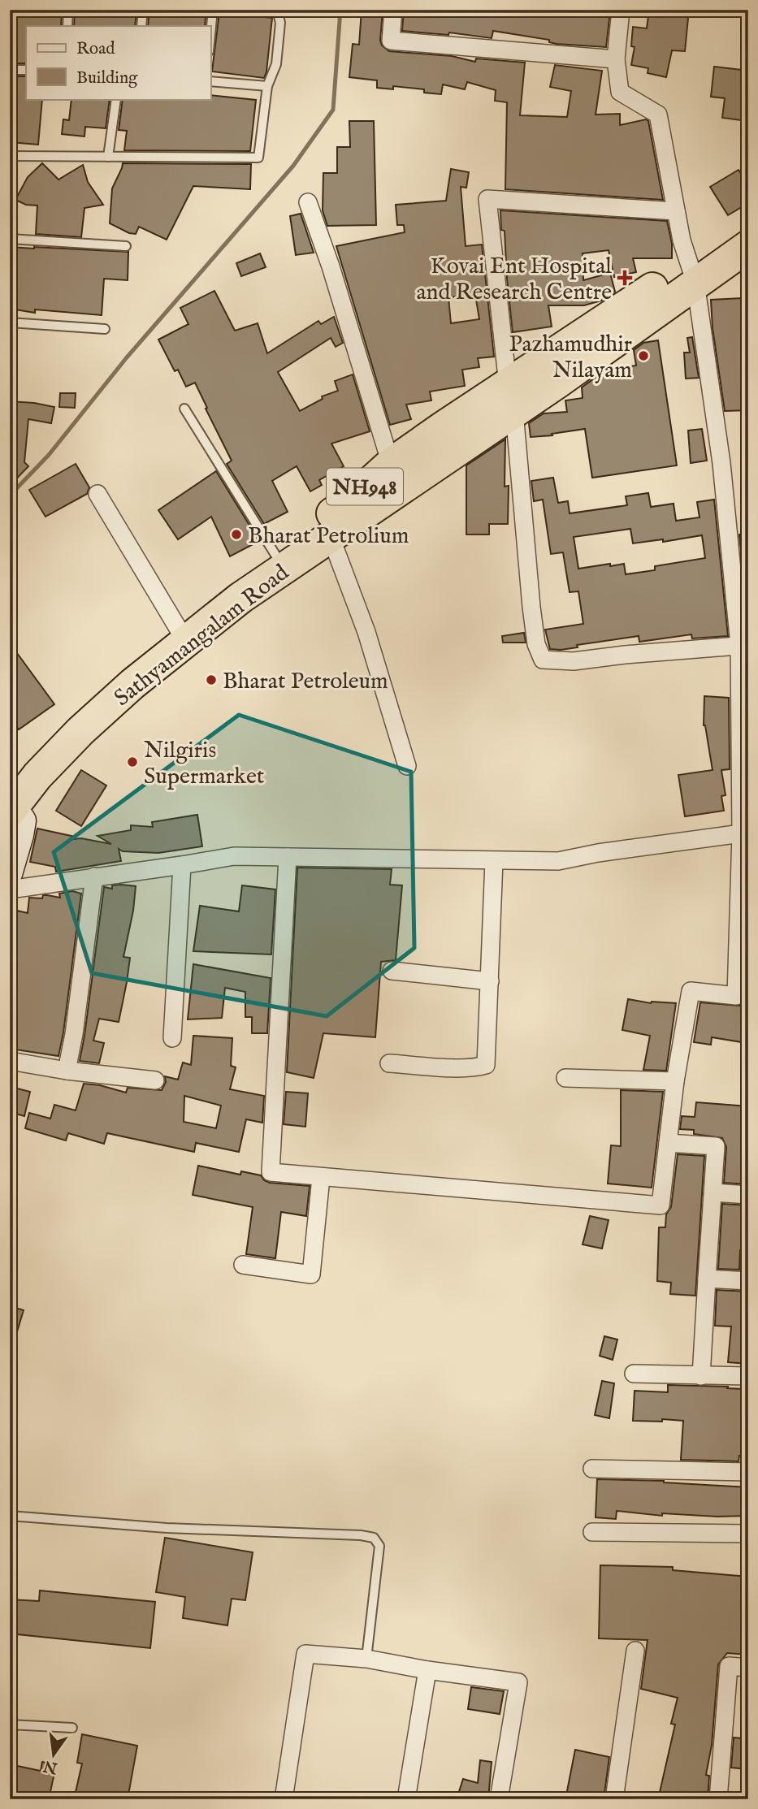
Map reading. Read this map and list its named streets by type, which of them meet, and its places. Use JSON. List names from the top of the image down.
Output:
{
  "streets": {
    "highway": ["NH948", "Sathyamangalam Road"]
  },
  "crossings": [
    ["NH948", "Sathyamangalam Road"]
  ],
  "places": {
    "health": ["Kovai Ent Hospital and Research Centre"],
    "other": [
      "Pazhamudhir Nilayam",
      "Bharat Petrolium",
      "Bharat Petroleum",
      "Nilgiris Supermarket"
    ]
  },
  "legend": ["Road", "Building"],
  "north": "bottom"
}
